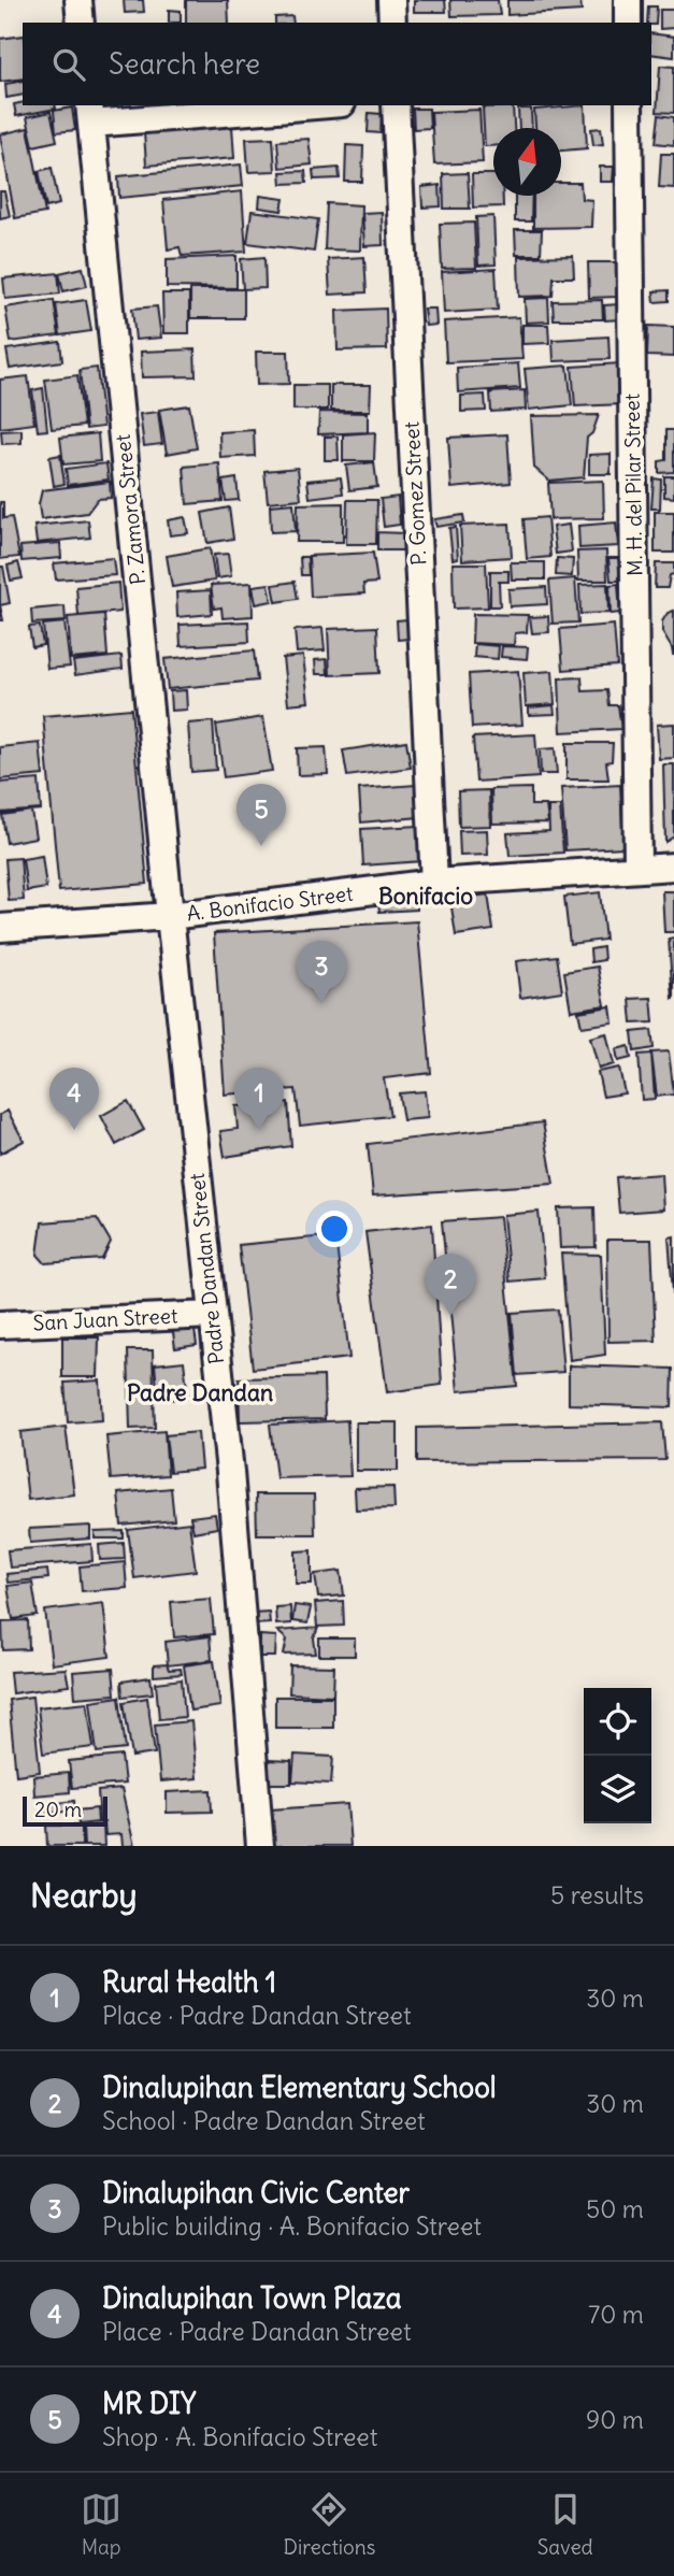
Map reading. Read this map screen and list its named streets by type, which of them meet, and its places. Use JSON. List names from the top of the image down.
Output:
{
  "streets": {
    "street": [
      "M. H. del Pilar Street",
      "P. Gomez Street",
      "P. Zamora Street",
      "A. Bonifacio Street",
      "Padre Dandan Street",
      "San Juan Street"
    ]
  },
  "crossings": [
    ["M. H. del Pilar Street", "A. Bonifacio Street"],
    ["P. Gomez Street", "A. Bonifacio Street"],
    ["P. Zamora Street", "A. Bonifacio Street"],
    ["P. Zamora Street", "Padre Dandan Street"],
    ["A. Bonifacio Street", "Padre Dandan Street"],
    ["Padre Dandan Street", "San Juan Street"]
  ],
  "districts": ["Bonifacio", "Padre Dandan"],
  "scale_bar": "20 m",
  "north": "top",
  "page": {
    "search": "Search here",
    "pins": [
      "5",
      "3",
      "1",
      "4",
      "2"
    ],
    "scale": "20 m",
    "heading": ["Nearby", "5 results"],
    "list": [
      {
        "mark": "1",
        "name": "Rural Health 1",
        "note": "Place · Padre Dandan Street",
        "value": "30 m"
      },
      {
        "mark": "2",
        "name": "Dinalupihan Elementary School",
        "note": "School · Padre Dandan Street",
        "value": "30 m"
      },
      {
        "mark": "3",
        "name": "Dinalupihan Civic Center",
        "note": "Public building · A. Bonifacio Street",
        "value": "50 m"
      },
      {
        "mark": "4",
        "name": "Dinalupihan Town Plaza",
        "note": "Place · Padre Dandan Street",
        "value": "70 m"
      },
      {
        "mark": "5",
        "name": "MR DIY",
        "note": "Shop · A. Bonifacio Street",
        "value": "90 m"
      }
    ],
    "nav": ["Map", "Directions", "Saved"]
  }
}
